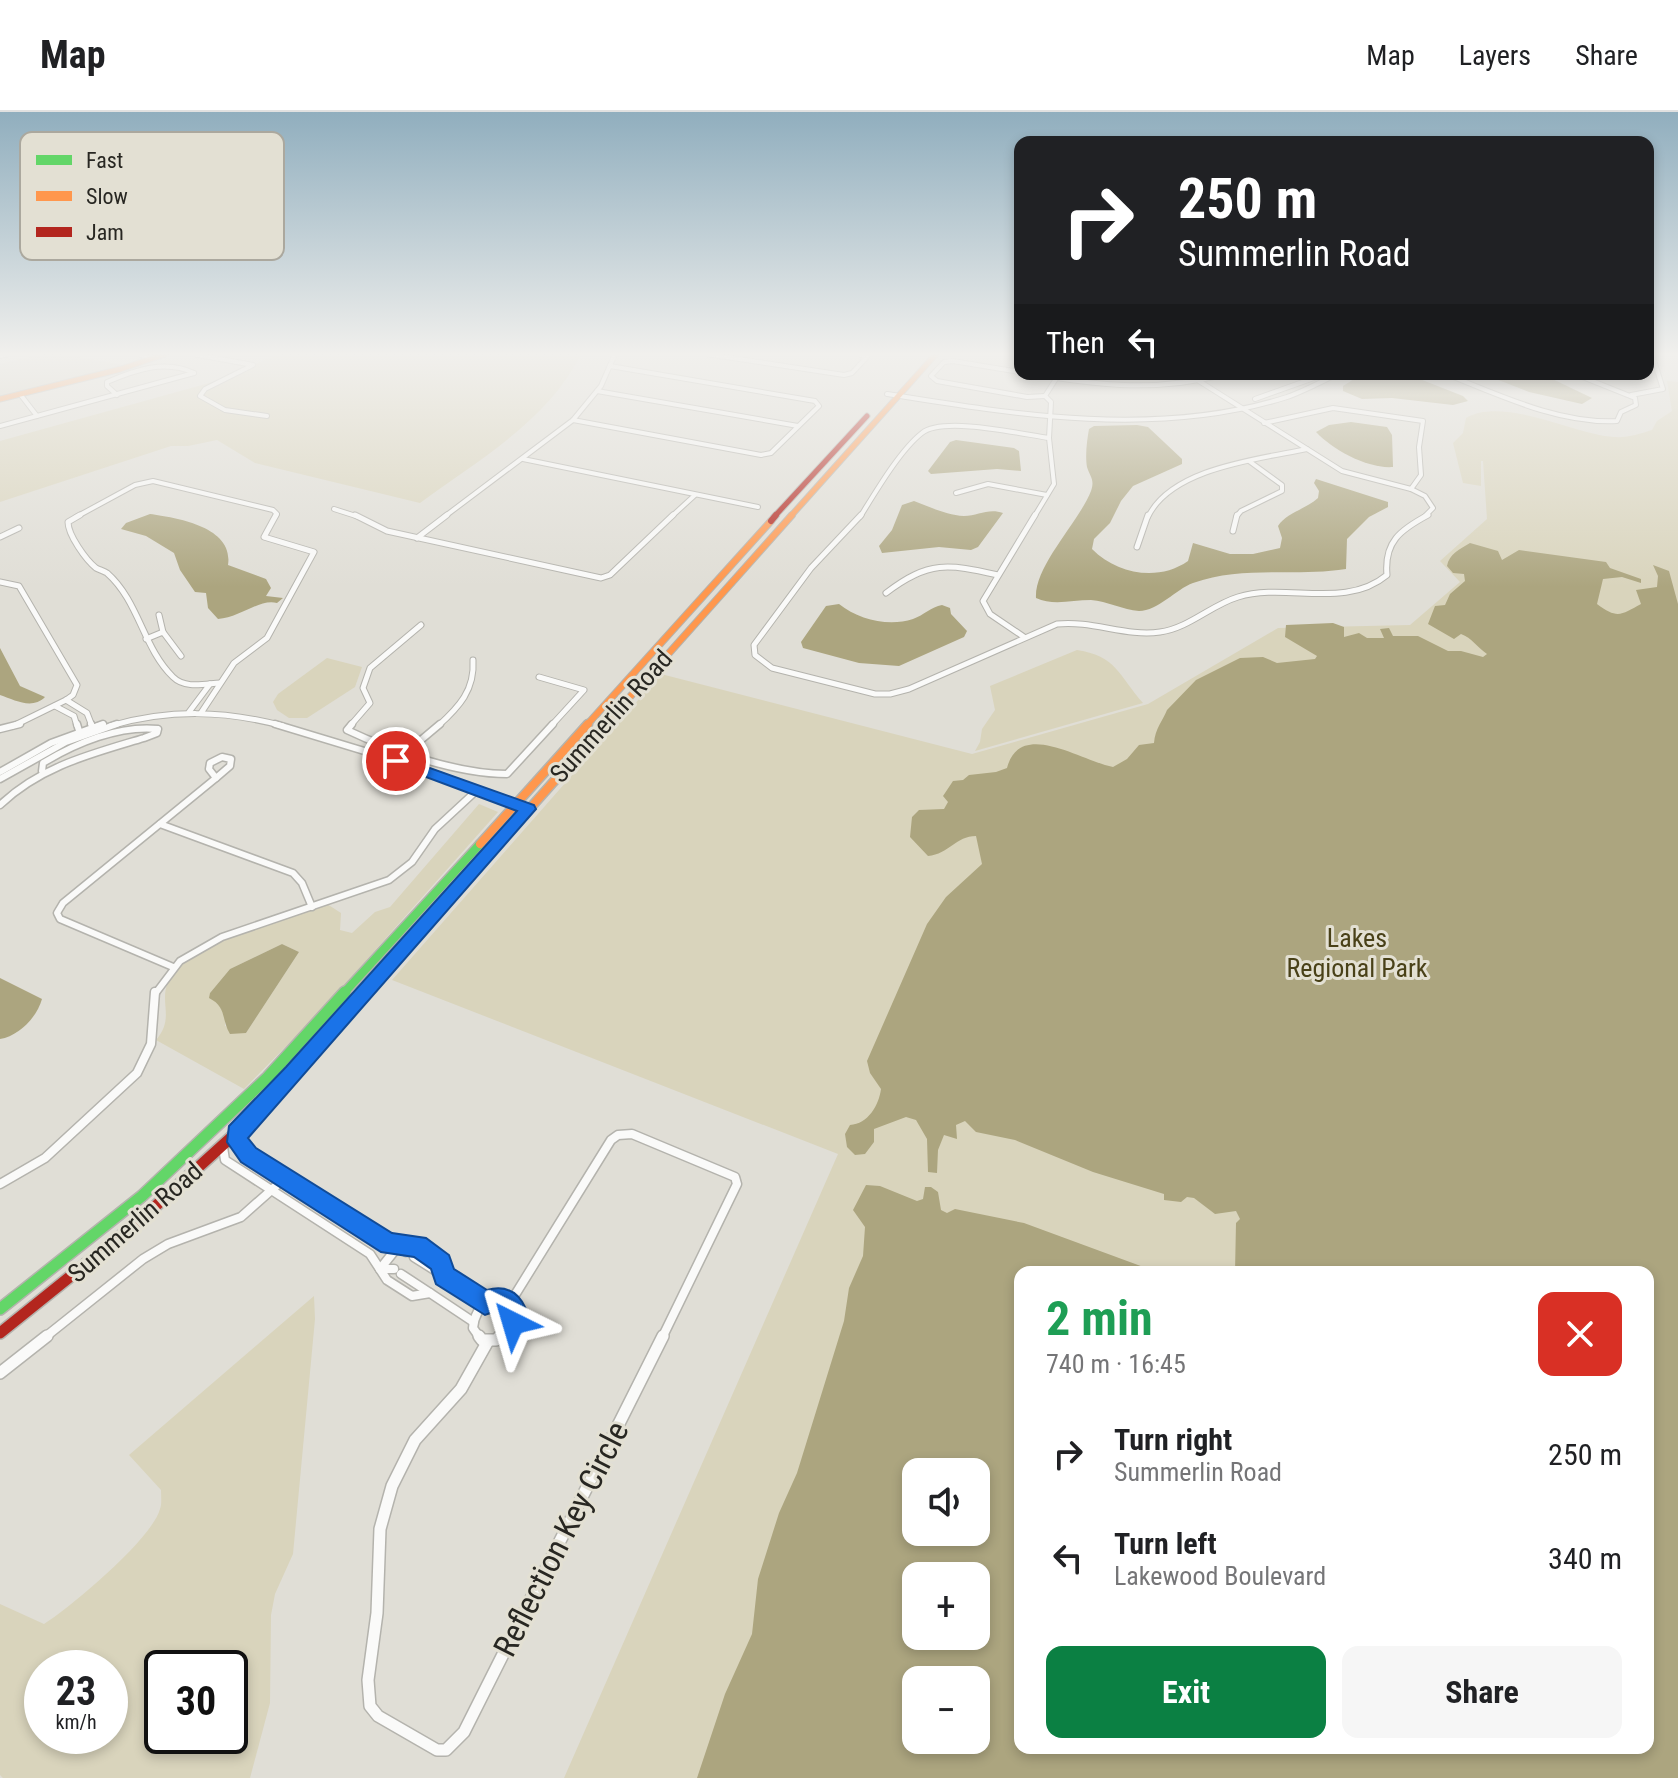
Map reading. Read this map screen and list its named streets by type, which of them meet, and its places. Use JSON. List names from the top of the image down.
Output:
{
  "streets": {
    "main road": ["Summerlin Road"],
    "street": ["Reflection Key Circle"]
  },
  "parks": ["Lakes Regional Park"],
  "legend": ["Fast", "Slow", "Jam"],
  "page": {
    "header": "Map",
    "nav": ["Map", "Layers", "Share"],
    "turn": ["250 m", "Summerlin Road"],
    "then": "Then",
    "heading": ["2 min", "740 m · 16:45"],
    "list": [
      {
        "name": "Turn right",
        "note": "Summerlin Road",
        "value": "250 m"
      },
      {
        "name": "Turn left",
        "note": "Lakewood Boulevard",
        "value": "340 m"
      }
    ],
    "map_buttons": ["+", "−"],
    "buttons": ["Exit", "Share"],
    "speed": "23 km/h",
    "limit": "30"
  }
}
